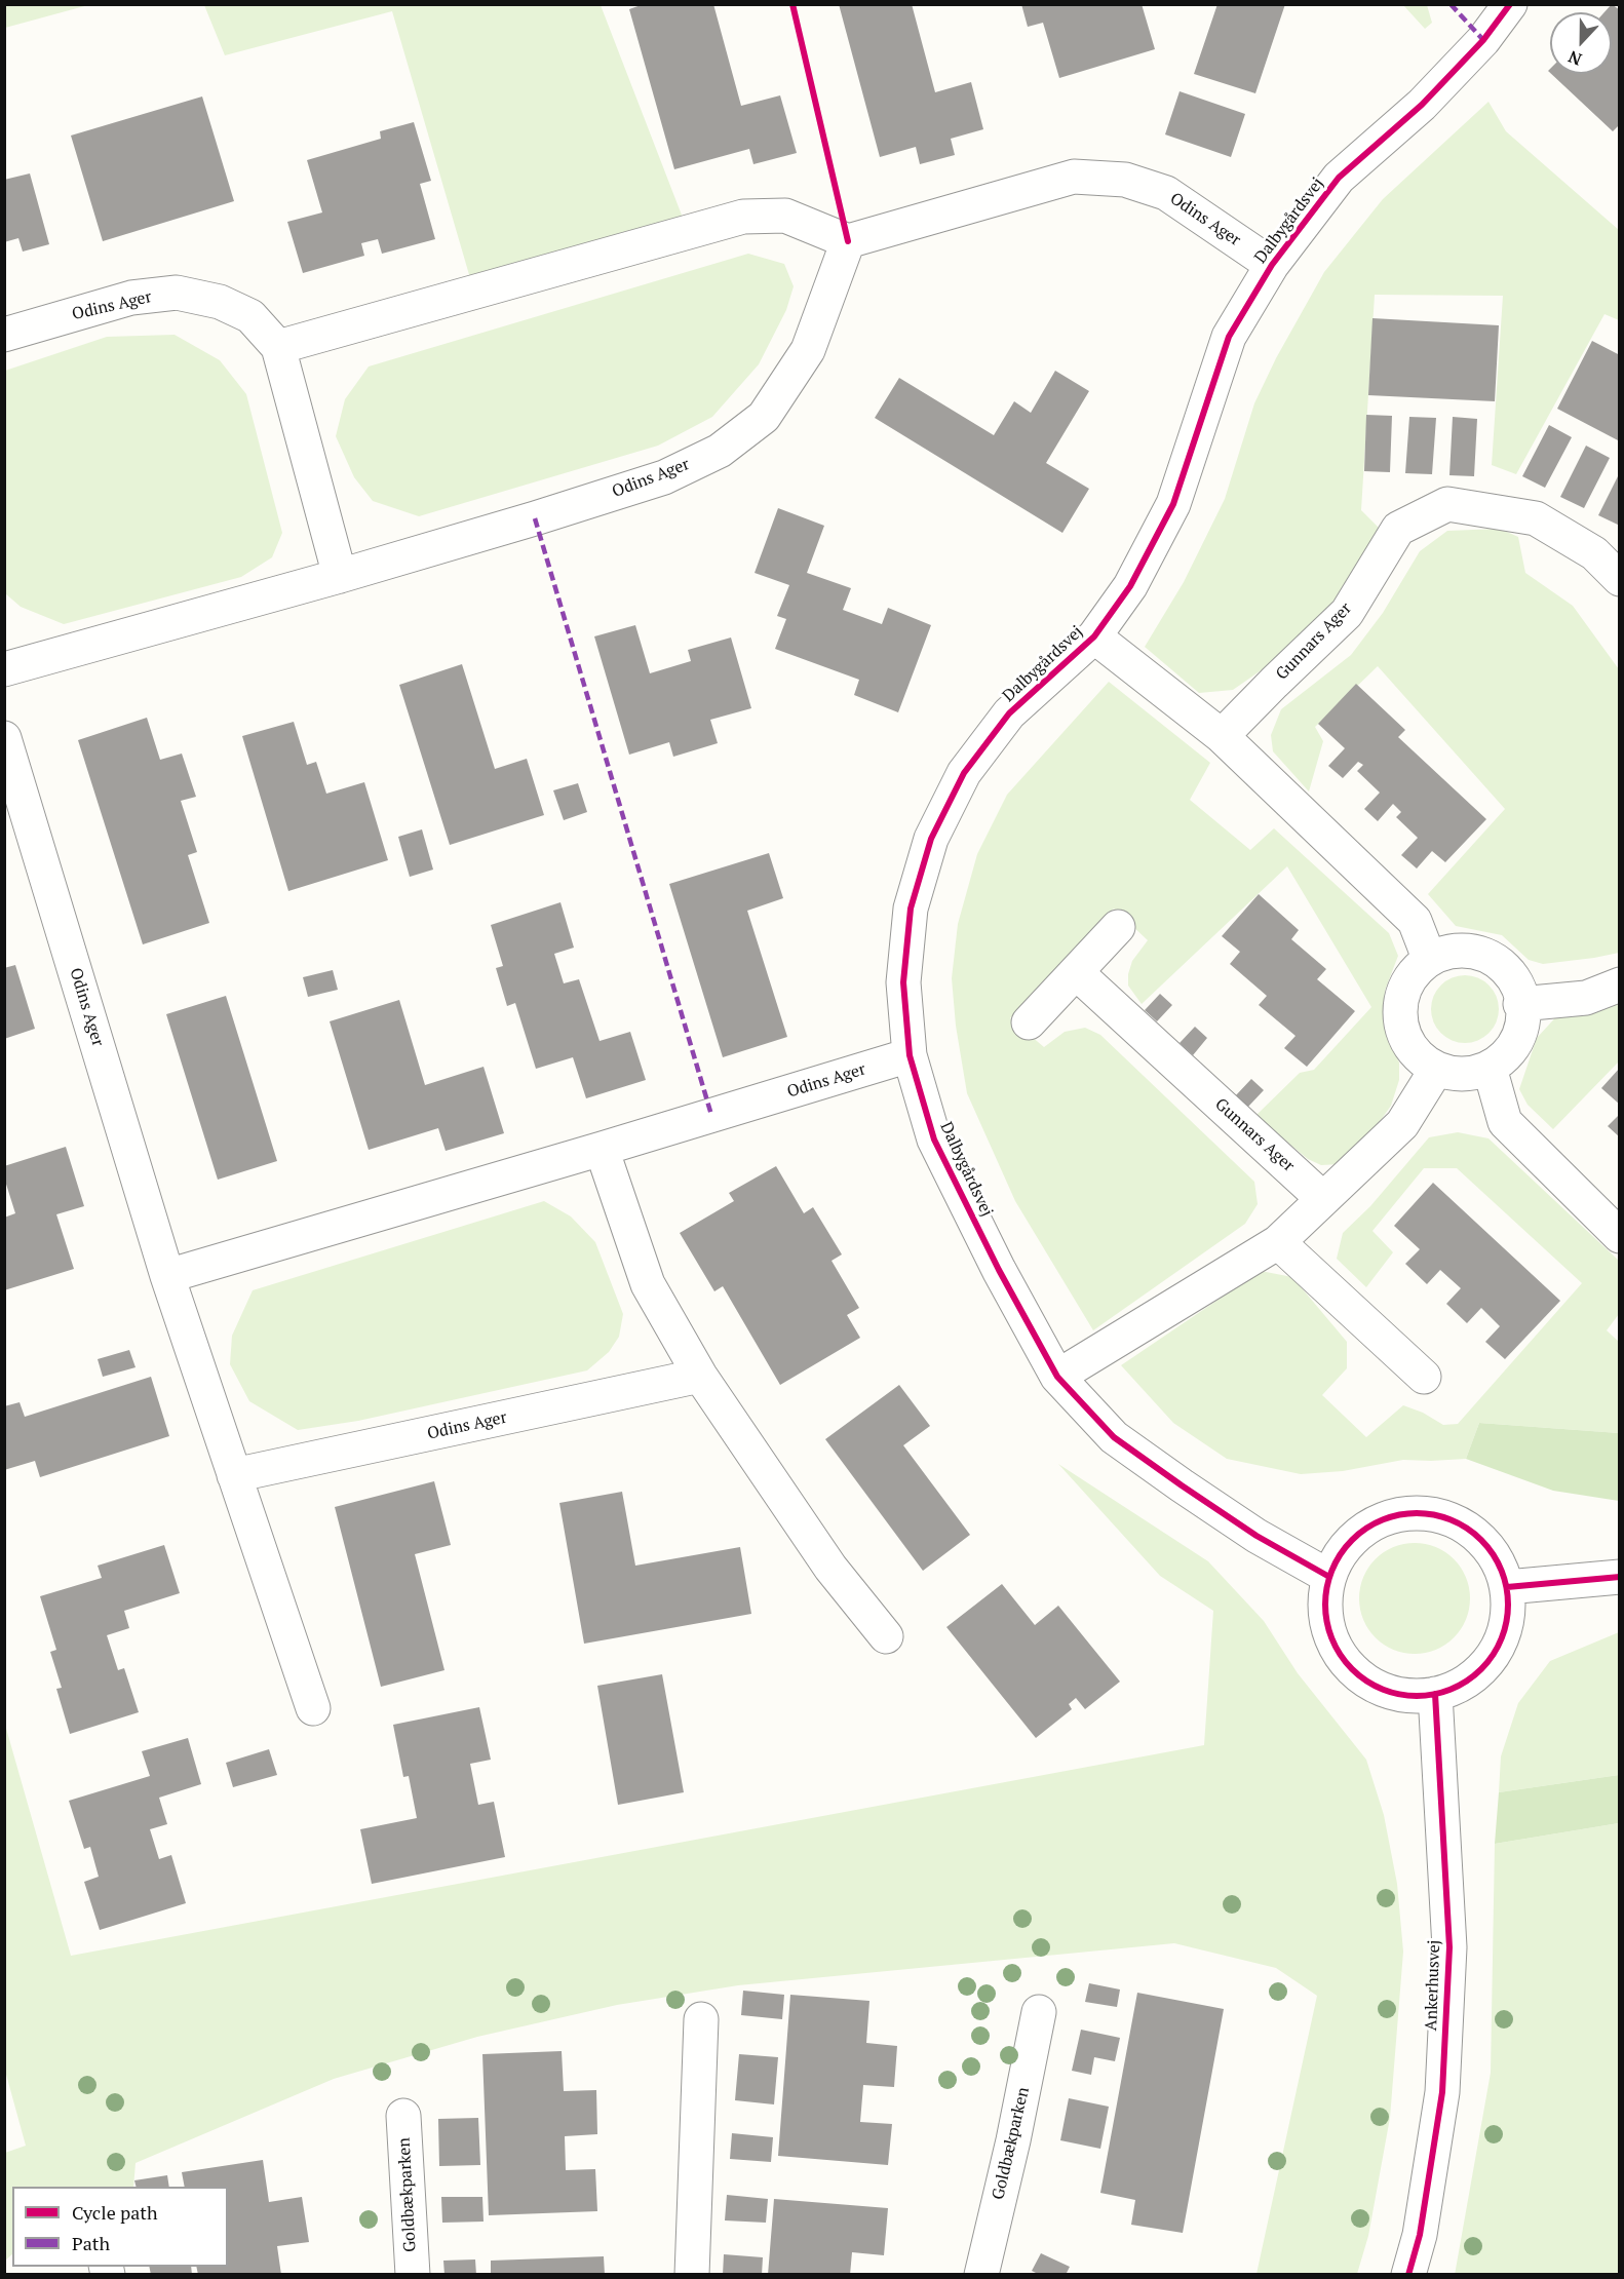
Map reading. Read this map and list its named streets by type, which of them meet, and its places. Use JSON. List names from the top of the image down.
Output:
{
  "streets": {
    "street": [
      "Odins Ager",
      "Dalbygårdsvej",
      "Gunnars Ager",
      "Ankerhusvej",
      "Goldbækparken"
    ]
  },
  "crossings": [
    ["Odins Ager", "Dalbygårdsvej"],
    ["Dalbygårdsvej", "Ankerhusvej"]
  ],
  "legend": ["Cycle path", "Path"],
  "north": "bottom"
}
